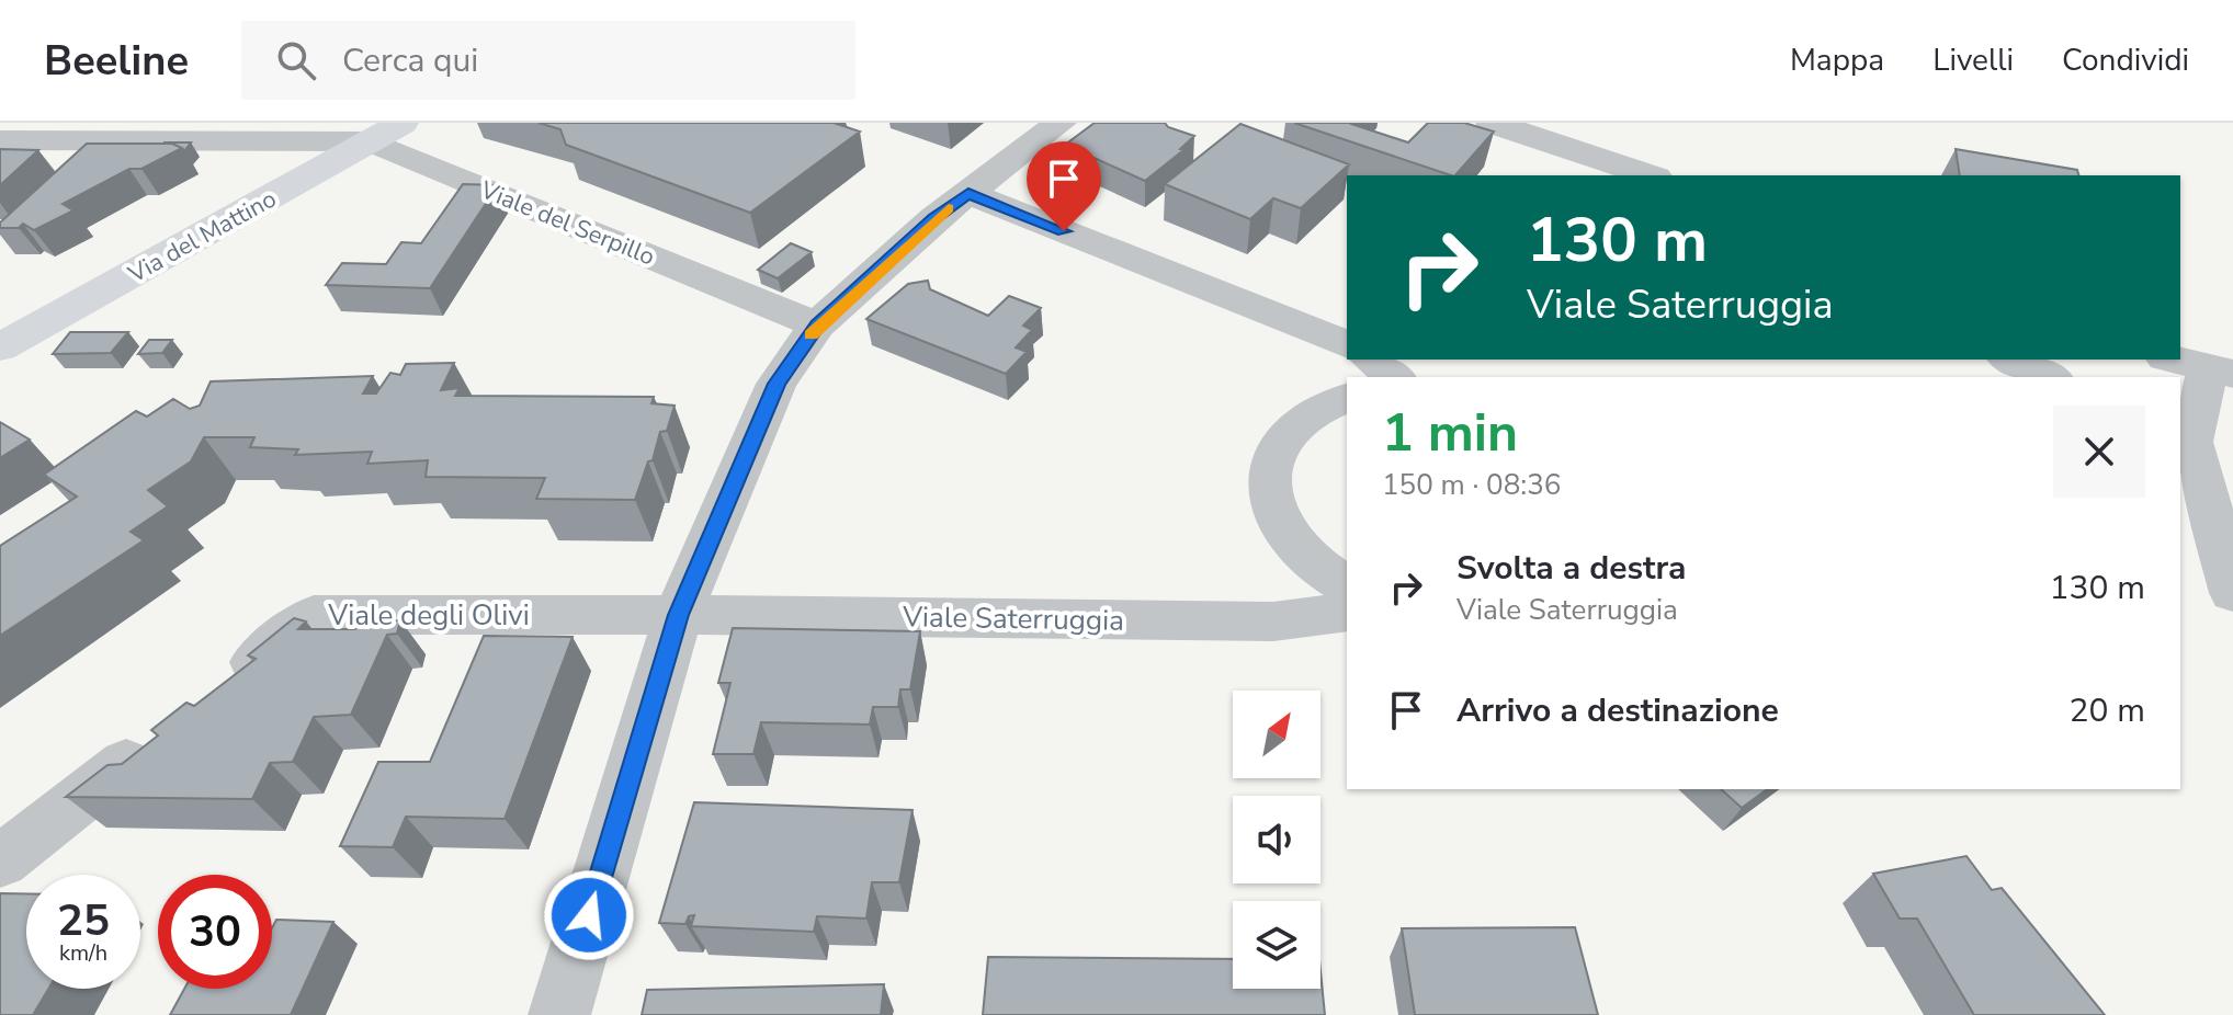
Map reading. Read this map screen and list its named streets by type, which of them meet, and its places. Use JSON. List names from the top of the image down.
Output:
{
  "streets": {
    "main road": ["Via del Mattino"],
    "street": ["Viale del Serpillo", "Viale degli Olivi", "Viale Saterruggia"]
  },
  "crossings": [
    ["Viale del Serpillo", "Via del Mattino"],
    ["Viale degli Olivi", "Viale Saterruggia"]
  ],
  "north": "top right",
  "page": {
    "header": "Beeline",
    "search": "Cerca qui",
    "nav": ["Mappa", "Livelli", "Condividi"],
    "turn": ["130 m", "Viale Saterruggia"],
    "heading": ["1 min", "150 m · 08:36"],
    "list": [
      {
        "name": "Svolta a destra",
        "note": "Viale Saterruggia",
        "value": "130 m"
      },
      {
        "name": "Arrivo a destinazione",
        "value": "20 m"
      }
    ],
    "speed": "25 km/h",
    "limit": "30"
  }
}
